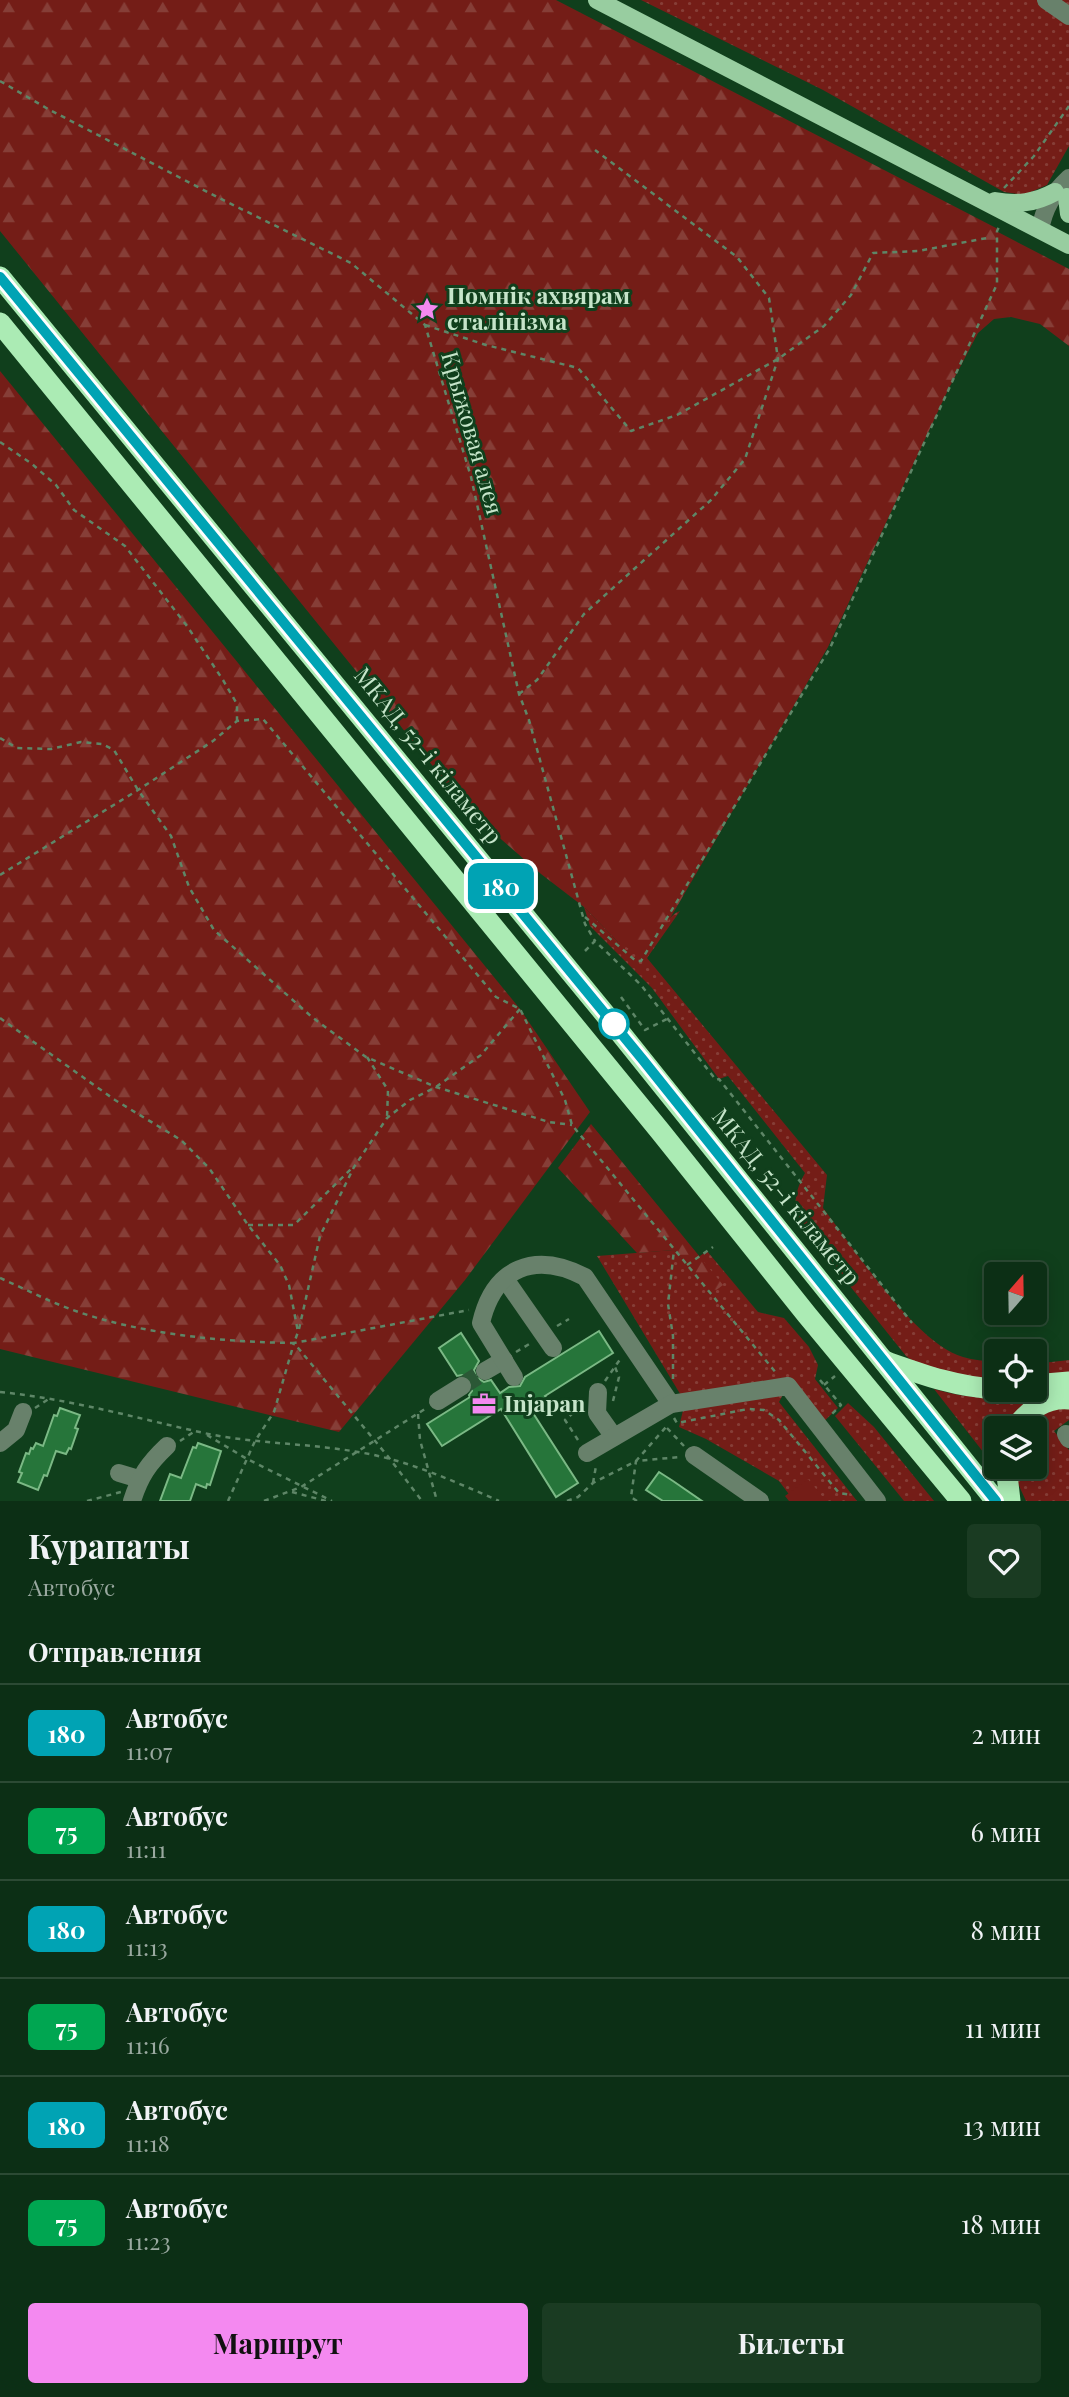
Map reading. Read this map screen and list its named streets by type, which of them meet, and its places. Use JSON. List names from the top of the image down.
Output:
{
  "streets": {
    "highway": ["МКАД, 52-і кіламетр"],
    "path": ["Крыжовая алея"]
  },
  "places": {
    "place": ["Помнік ахвярам сталінізма"],
    "office": ["Injapan"]
  },
  "lines": ["bus line 180"],
  "north": "top",
  "page": {
    "on_map": "180",
    "heading": [
      ["Курапаты", "Автобус"],
      "Отправления"
    ],
    "list": [
      {
        "mark": "180",
        "name": "Автобус",
        "note": "11:07",
        "value": "2 мин"
      },
      {
        "mark": "75",
        "name": "Автобус",
        "note": "11:11",
        "value": "6 мин"
      },
      {
        "mark": "180",
        "name": "Автобус",
        "note": "11:13",
        "value": "8 мин"
      },
      {
        "mark": "75",
        "name": "Автобус",
        "note": "11:16",
        "value": "11 мин"
      },
      {
        "mark": "180",
        "name": "Автобус",
        "note": "11:18",
        "value": "13 мин"
      },
      {
        "mark": "75",
        "name": "Автобус",
        "note": "11:23",
        "value": "18 мин"
      }
    ],
    "buttons": ["Маршрут", "Билеты"]
  }
}
